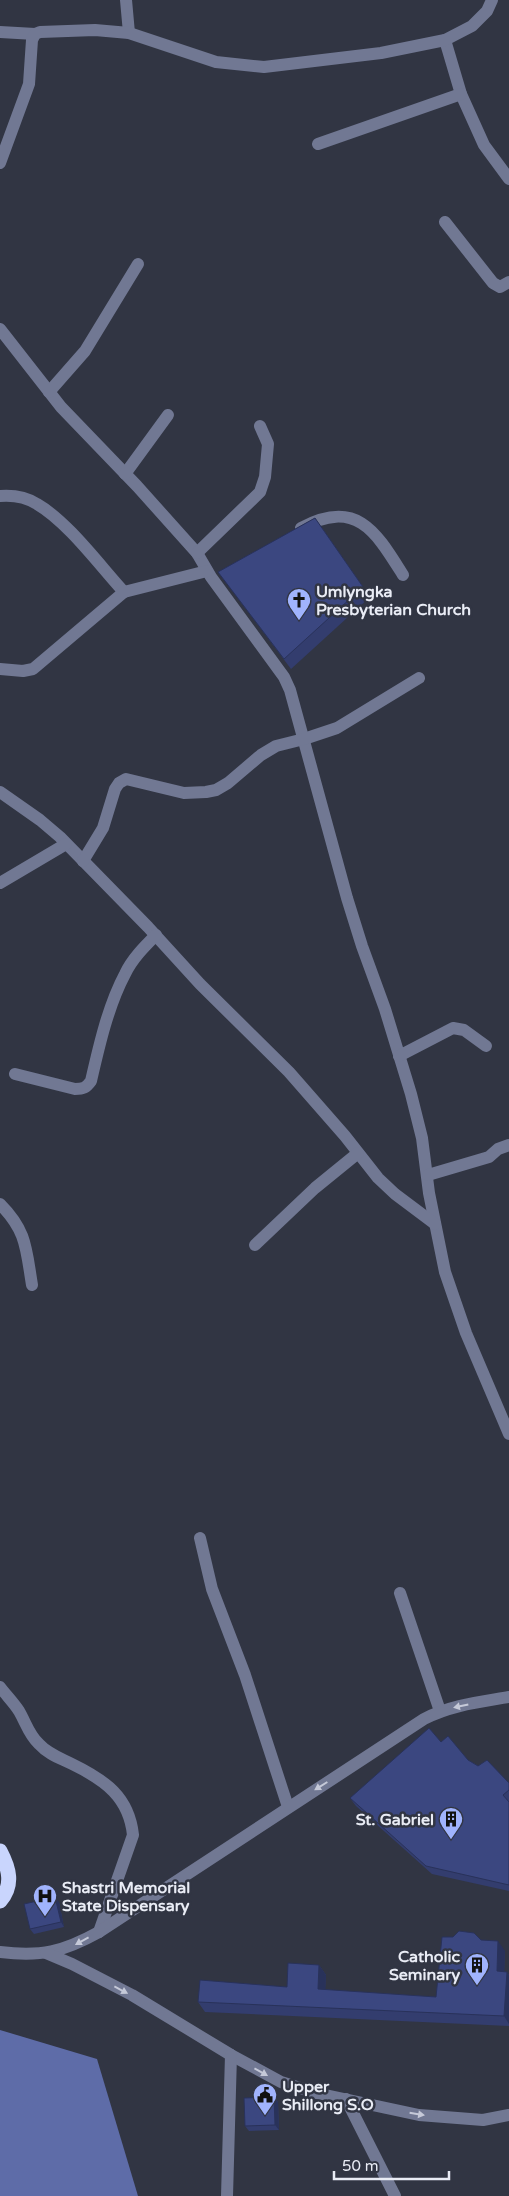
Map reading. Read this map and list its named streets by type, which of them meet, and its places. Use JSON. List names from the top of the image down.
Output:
{
  "places": {
    "church": ["Umlyngka Presbyterian Church"],
    "building": ["St. Gabriel", "Catholic Seminary"],
    "hospital": ["Shastri Memorial State Dispensary"],
    "public building": ["Upper Shillong S.O"]
  },
  "scale_bar": "50 m"
}
